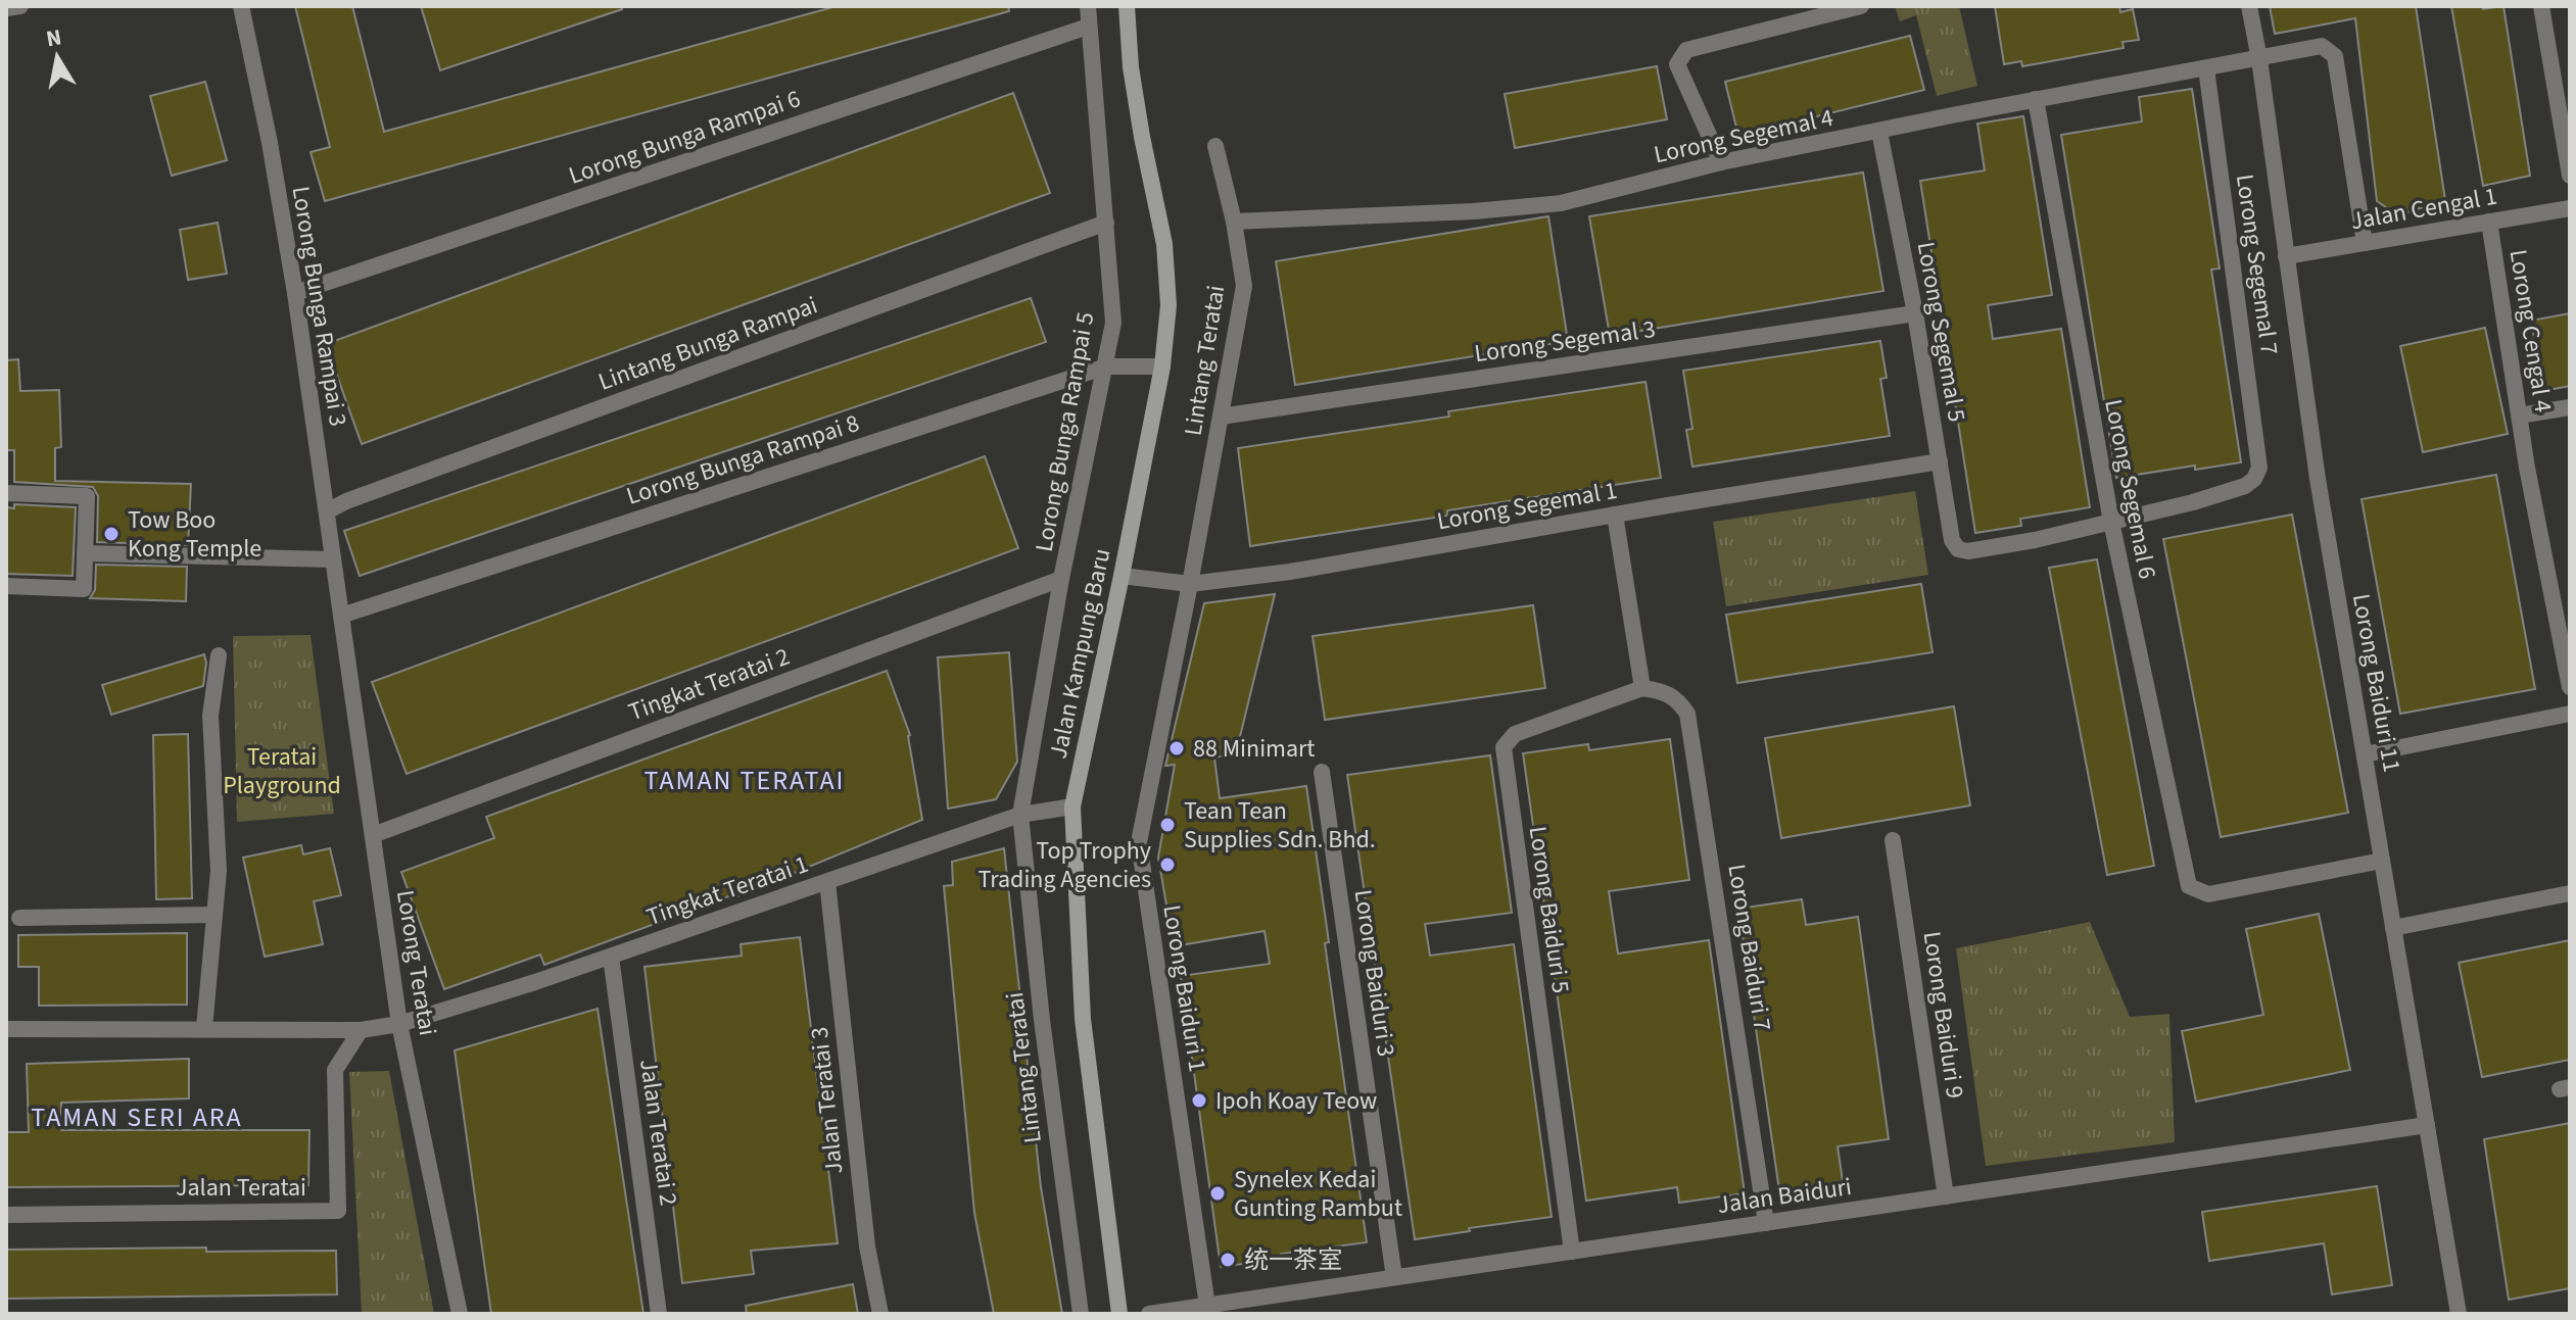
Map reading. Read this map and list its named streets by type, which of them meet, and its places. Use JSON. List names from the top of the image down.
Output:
{
  "streets": {
    "street": [
      "Lorong Segemal 4",
      "Lorong Bunga Rampai 6",
      "Jalan Cengal 1",
      "Lorong Segemal 7",
      "Lorong Bunga Rampai 3",
      "Lorong Cengal 4",
      "Lorong Segemal 5",
      "Lorong Segemal 3",
      "Lintang Bunga Rampai",
      "Lintang Teratai",
      "Lorong Bunga Rampai 5",
      "Lorong Bunga Rampai 8",
      "Lorong Segemal 6",
      "Lorong Segemal 1",
      "Jalan Kampung Baru",
      "Lorong Baiduri 11",
      "Tingkat Teratai 2",
      "Tingkat Teratai 1",
      "Lorong Baiduri 5",
      "Lorong Baiduri 7",
      "Lorong Teratai",
      "Lorong Baiduri 3",
      "Lorong Baiduri 1",
      "Lorong Baiduri 9",
      "Jalan Teratai 3",
      "Jalan Teratai 2",
      "Jalan Teratai",
      "Jalan Baiduri"
    ]
  },
  "crossings": [
    ["Lorong Segemal 4", "Jalan Cengal 1"],
    ["Lorong Segemal 4", "Lorong Segemal 7"],
    ["Lorong Segemal 4", "Lorong Segemal 5"],
    ["Lorong Segemal 4", "Lintang Teratai"],
    ["Lorong Segemal 4", "Lorong Segemal 6"],
    ["Lorong Segemal 4", "Lorong Baiduri 11"],
    ["Lorong Bunga Rampai 6", "Lorong Bunga Rampai 3"],
    ["Lorong Bunga Rampai 6", "Lorong Bunga Rampai 5"],
    ["Jalan Cengal 1", "Lorong Cengal 4"],
    ["Jalan Cengal 1", "Lorong Baiduri 11"],
    ["Lorong Segemal 7", "Lorong Segemal 5"],
    ["Lorong Segemal 7", "Lorong Segemal 6"],
    ["Lorong Bunga Rampai 3", "Lintang Bunga Rampai"],
    ["Lorong Bunga Rampai 3", "Lorong Bunga Rampai 8"],
    ["Lorong Bunga Rampai 3", "Lorong Teratai"],
    ["Lorong Segemal 5", "Lorong Segemal 3"],
    ["Lorong Segemal 5", "Lorong Segemal 6"],
    ["Lorong Segemal 5", "Lorong Segemal 1"],
    ["Lorong Segemal 3", "Lintang Teratai"],
    ["Lintang Bunga Rampai", "Lorong Bunga Rampai 5"],
    ["Lintang Teratai", "Lorong Bunga Rampai 5"],
    ["Lintang Teratai", "Lorong Segemal 1"],
    ["Lintang Teratai", "Tingkat Teratai 1"],
    ["Lintang Teratai", "Lorong Baiduri 1"],
    ["Lorong Bunga Rampai 5", "Lorong Bunga Rampai 8"],
    ["Lorong Bunga Rampai 5", "Tingkat Teratai 2"],
    ["Lorong Bunga Rampai 5", "Tingkat Teratai 1"],
    ["Lorong Bunga Rampai 8", "Jalan Kampung Baru"],
    ["Lorong Bunga Rampai 8", "Lorong Teratai"],
    ["Lorong Segemal 6", "Lorong Baiduri 11"],
    ["Lorong Segemal 1", "Jalan Kampung Baru"],
    ["Lorong Segemal 1", "Lorong Baiduri 1"],
    ["Jalan Kampung Baru", "Tingkat Teratai 1"],
    ["Lorong Baiduri 11", "Jalan Baiduri"],
    ["Tingkat Teratai 2", "Lorong Teratai"],
    ["Tingkat Teratai 1", "Lorong Teratai"],
    ["Tingkat Teratai 1", "Jalan Teratai 3"],
    ["Tingkat Teratai 1", "Jalan Teratai 2"],
    ["Lorong Baiduri 5", "Lorong Baiduri 7"],
    ["Lorong Baiduri 5", "Jalan Baiduri"],
    ["Lorong Baiduri 7", "Jalan Baiduri"],
    ["Lorong Baiduri 3", "Jalan Baiduri"],
    ["Lorong Baiduri 1", "Jalan Baiduri"],
    ["Lorong Baiduri 9", "Jalan Baiduri"]
  ],
  "districts": ["TAMAN TERATAI", "TAMAN SERI ARA"],
  "parks": ["Teratai Playground"],
  "places": [
    "Tow Boo Kong Temple",
    "88 Minimart",
    "Tean Tean Supplies Sdn. Bhd.",
    "Top Trophy Trading Agencies",
    "Ipoh Koay Teow",
    "Synelex Kedai Gunting Rambut",
    "统一茶室"
  ],
  "north": "top"
}
